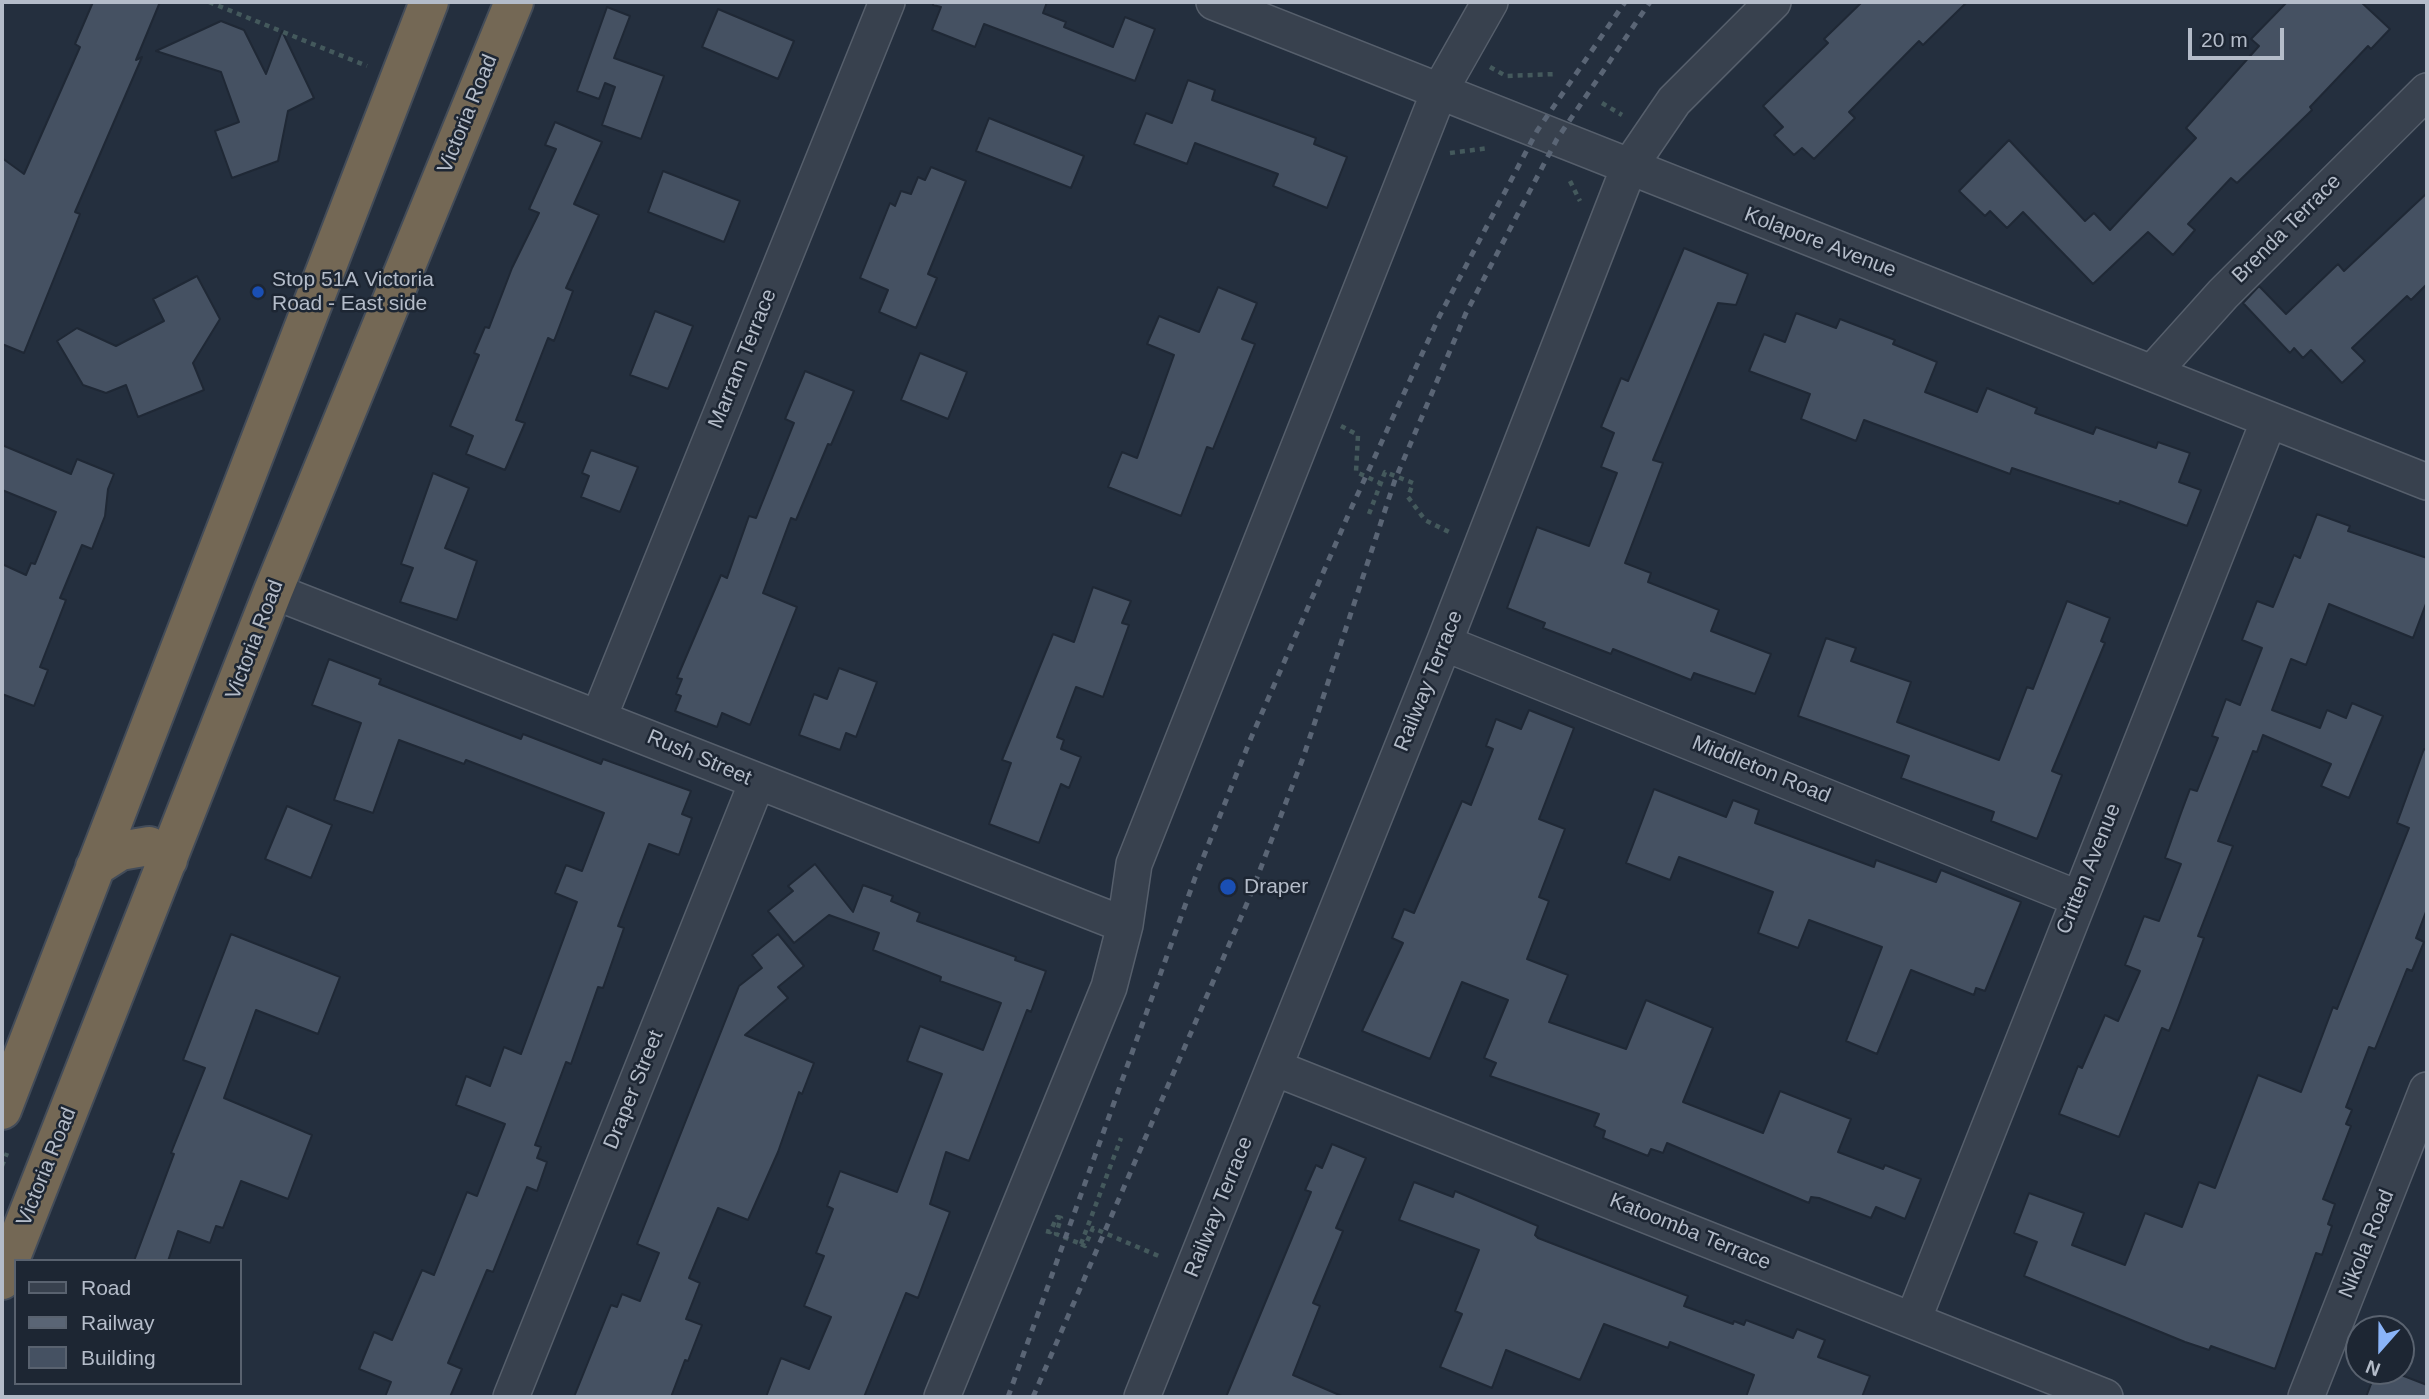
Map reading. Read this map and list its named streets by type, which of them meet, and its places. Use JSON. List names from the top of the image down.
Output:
{
  "streets": {
    "highway": ["Victoria Road"],
    "street": [
      "Brenda Terrace",
      "Kolapore Avenue",
      "Marram Terrace",
      "Railway Terrace",
      "Rush Street",
      "Middleton Road",
      "Critten Avenue",
      "Draper Street",
      "Katoomba Terrace",
      "Nikola Road"
    ]
  },
  "crossings": [
    ["Victoria Road", "Rush Street"],
    ["Brenda Terrace", "Kolapore Avenue"],
    ["Kolapore Avenue", "Railway Terrace"],
    ["Kolapore Avenue", "Critten Avenue"],
    ["Marram Terrace", "Rush Street"],
    ["Railway Terrace", "Middleton Road"],
    ["Railway Terrace", "Katoomba Terrace"],
    ["Rush Street", "Draper Street"],
    ["Middleton Road", "Critten Avenue"],
    ["Critten Avenue", "Katoomba Terrace"]
  ],
  "places": ["Stop 51A Victoria Road - East side", "Draper"],
  "legend": ["Road", "Railway", "Building"],
  "scale_bar": "20 m",
  "north": "bottom"
}
